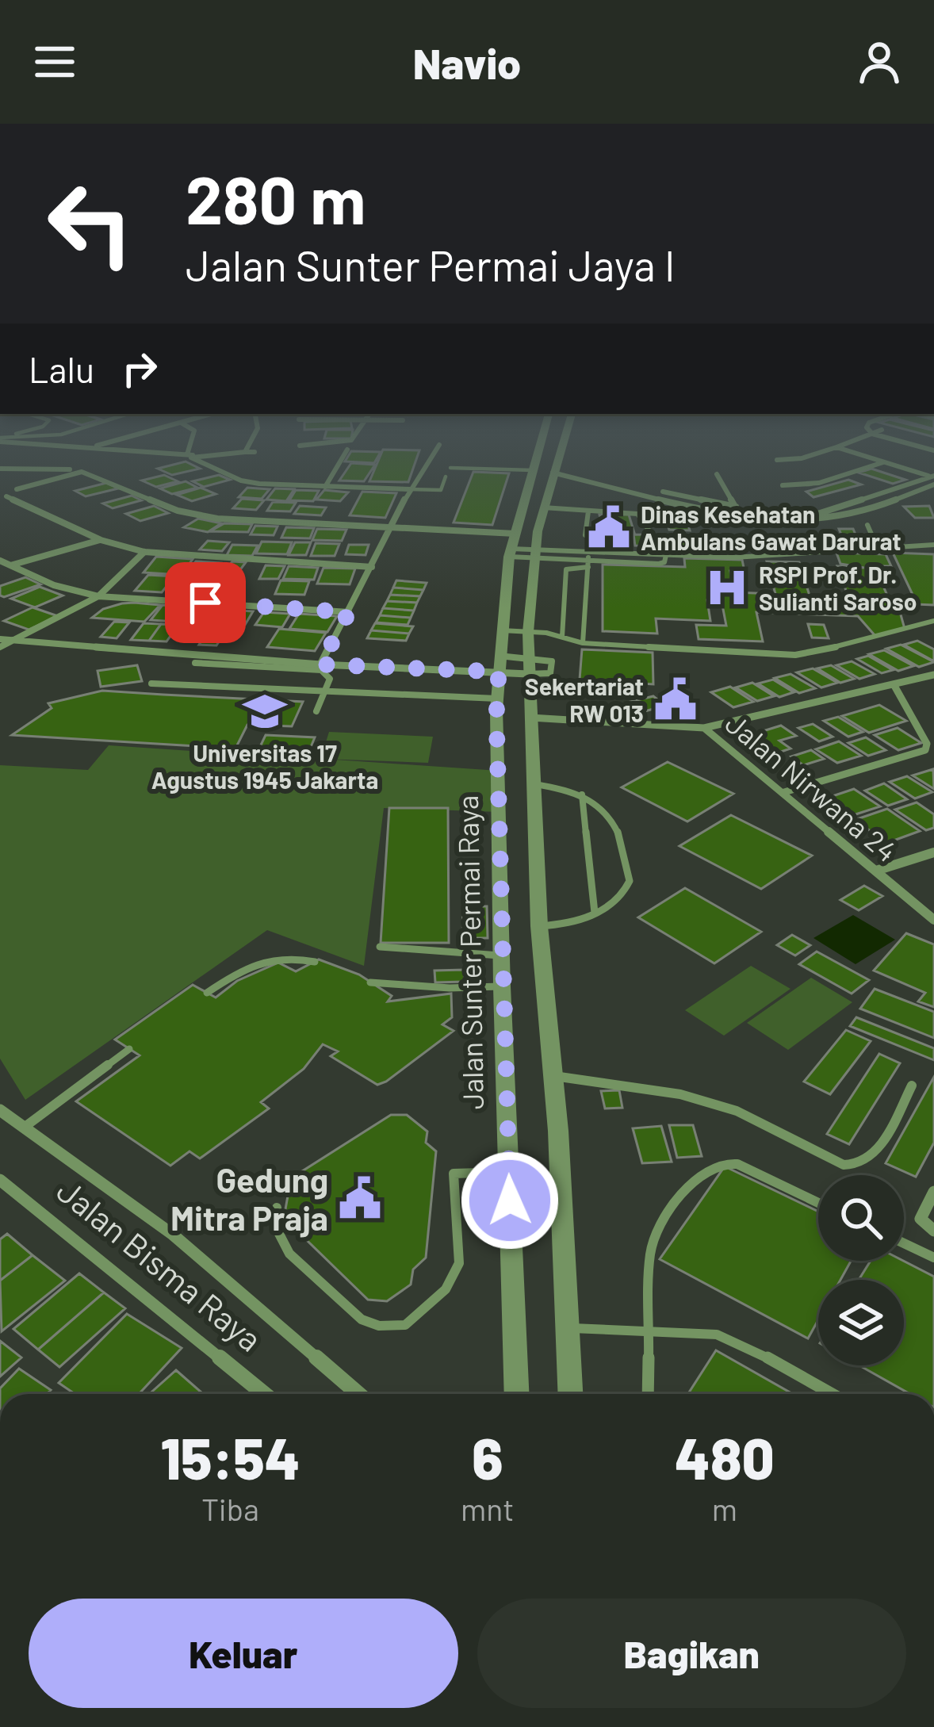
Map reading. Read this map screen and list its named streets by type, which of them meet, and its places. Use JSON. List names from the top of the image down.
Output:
{
  "streets": {
    "street": ["Jalan Nirwana 24", "Jalan Sunter Permai Raya", "Jalan Bisma Raya"]
  },
  "places": {
    "public building": ["Dinas Kesehatan Ambulans Gawat Darurat", "Sekertariat RW 013", "Gedung Mitra Praja"],
    "hospital": ["RSPI Prof. Dr. Sulianti Saroso"],
    "school or university": ["Universitas 17 Agustus 1945 Jakarta"]
  },
  "page": {
    "header": "Navio",
    "turn": ["280 m", "Jalan Sunter Permai Jaya I"],
    "then": "Lalu",
    "eta": [
      "15:54",
      "Tiba",
      "6",
      "mnt",
      "480",
      "m"
    ],
    "buttons": ["Keluar", "Bagikan"]
  }
}
